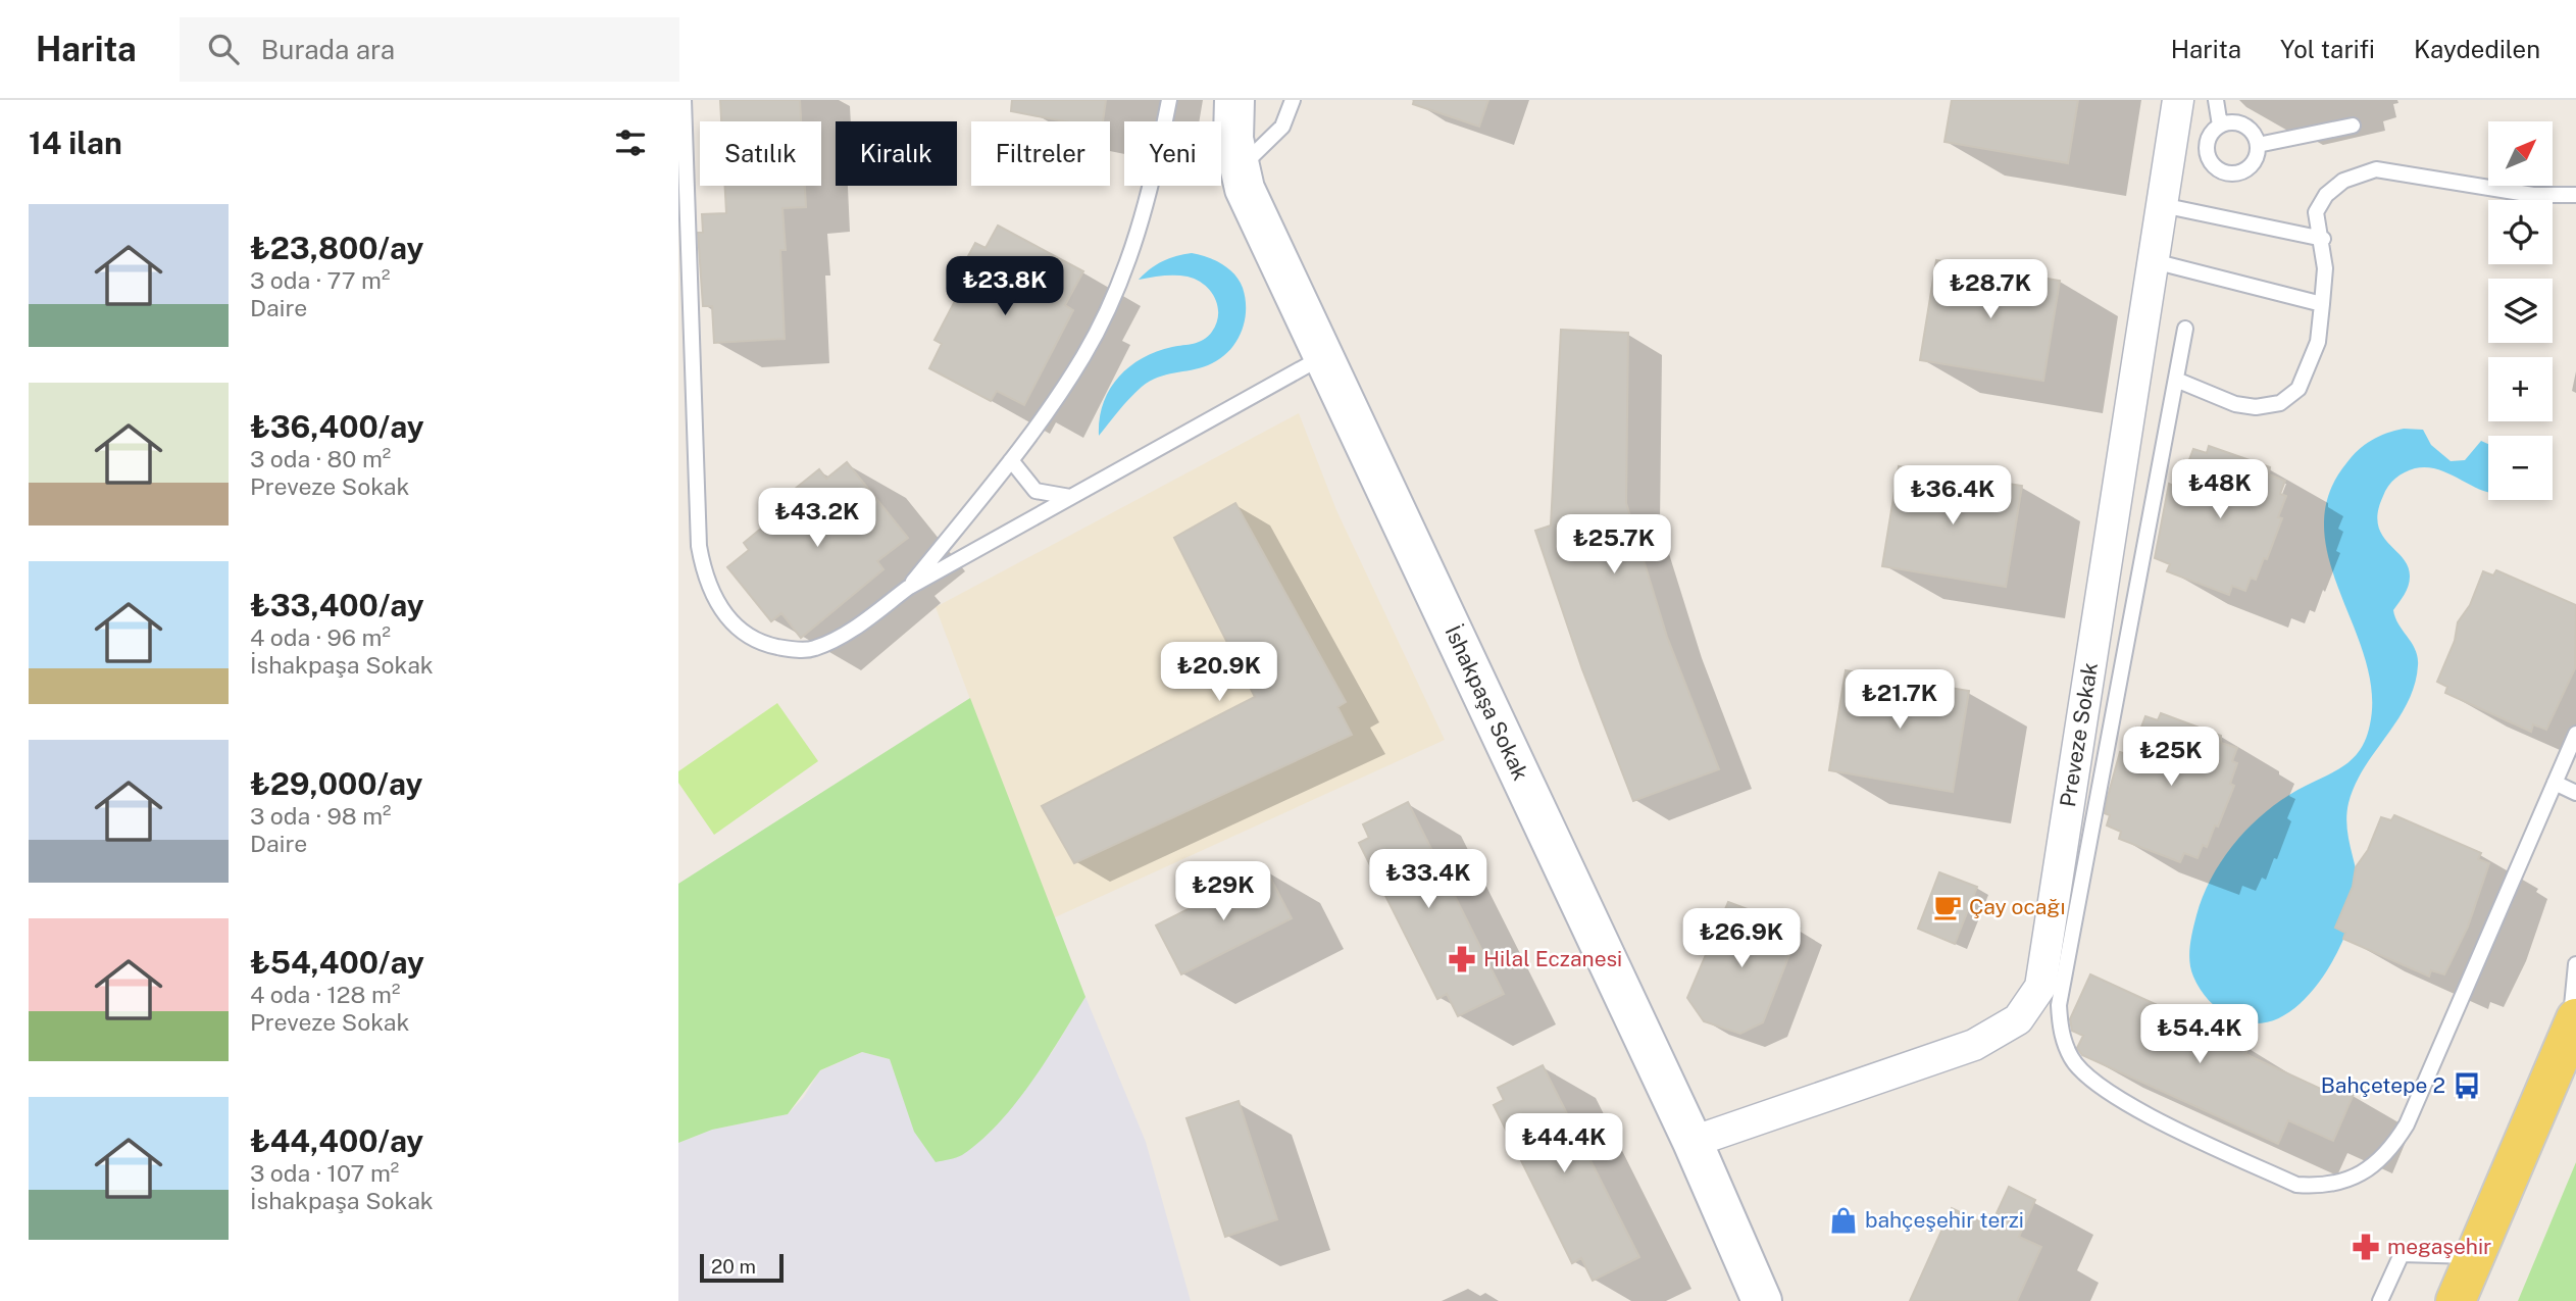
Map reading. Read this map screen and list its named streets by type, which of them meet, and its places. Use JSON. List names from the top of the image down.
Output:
{
  "streets": {
    "street": ["İshakpaşa Sokak", "Preveze Sokak"]
  },
  "crossings": [
    ["İshakpaşa Sokak", "Preveze Sokak"]
  ],
  "places": {
    "cafe": ["Çay ocağı"],
    "pharmacy": ["Hilal Eczanesi", "megaşehir"],
    "bus stop": ["Bahçetepe 2"],
    "shop": ["bahçeşehir terzi"]
  },
  "scale_bar": "20 m",
  "north": "top right",
  "page": {
    "header": "Harita",
    "search": "Burada ara",
    "nav": ["Harita", "Yol tarifi", "Kaydedilen"],
    "heading": "14 ilan",
    "map_buttons": ["+", "−"],
    "chip": [
      "Satılık",
      "Kiralık",
      "Filtreler",
      "Yeni"
    ],
    "list": [
      {
        "name": "₺23,800/ay",
        "note": "3 oda · 77 m² · Daire"
      },
      {
        "name": "₺36,400/ay",
        "note": "3 oda · 80 m² · Preveze Sokak"
      },
      {
        "name": "₺33,400/ay",
        "note": "4 oda · 96 m² · İshakpaşa Sokak"
      },
      {
        "name": "₺29,000/ay",
        "note": "3 oda · 98 m² · Daire"
      },
      {
        "name": "₺54,400/ay",
        "note": "4 oda · 128 m² · Preveze Sokak"
      },
      {
        "name": "₺44,400/ay",
        "note": "3 oda · 107 m² · İshakpaşa Sokak"
      }
    ],
    "price": [
      "₺23.8K",
      "₺28.7K",
      "₺48K",
      "₺36.4K",
      "₺43.2K",
      "₺25.7K",
      "₺20.9K",
      "₺21.7K",
      "₺25K",
      "₺33.4K",
      "₺29K",
      "₺26.9K",
      "₺54.4K",
      "₺44.4K"
    ],
    "scale": "20 m"
  }
}
